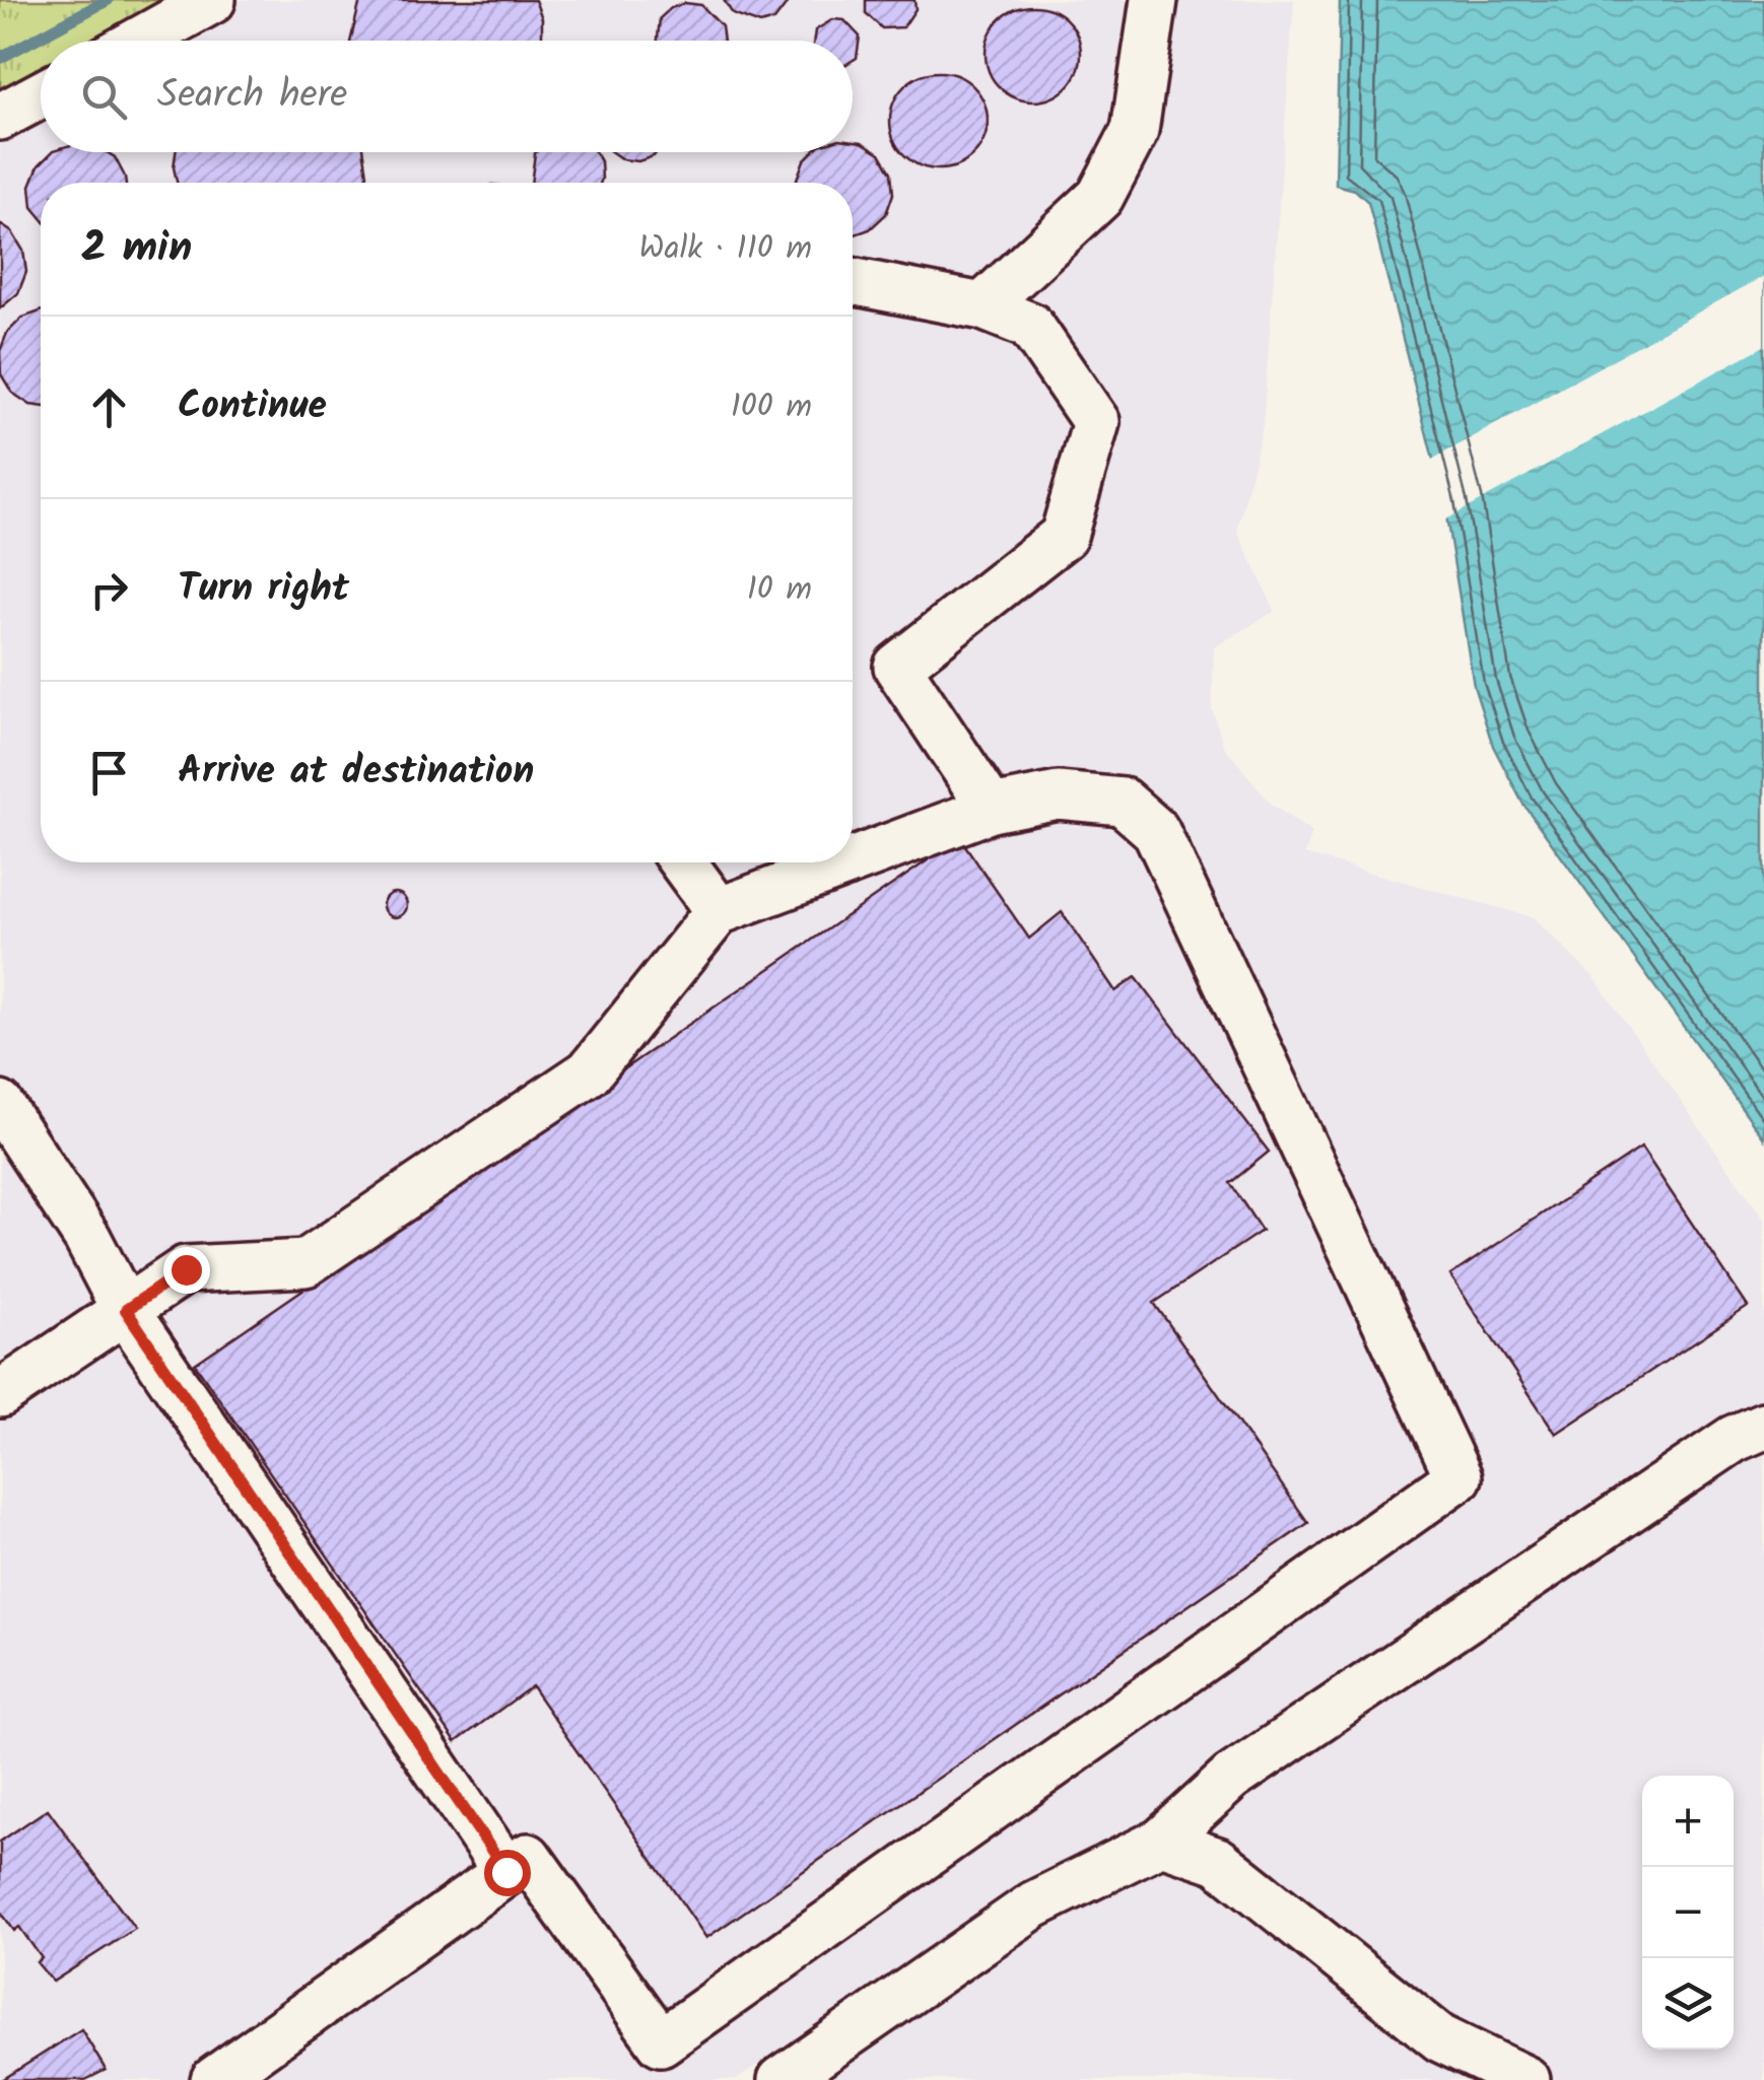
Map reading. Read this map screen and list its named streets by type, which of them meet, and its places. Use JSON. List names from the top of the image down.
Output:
{
  "page": {
    "search": "Search here",
    "heading": ["2 min", "Walk · 110 m"],
    "list": [
      ["Continue", "100 m"],
      ["Turn right", "10 m"],
      "Arrive at destination"
    ],
    "map_buttons": ["+", "−"]
  }
}
